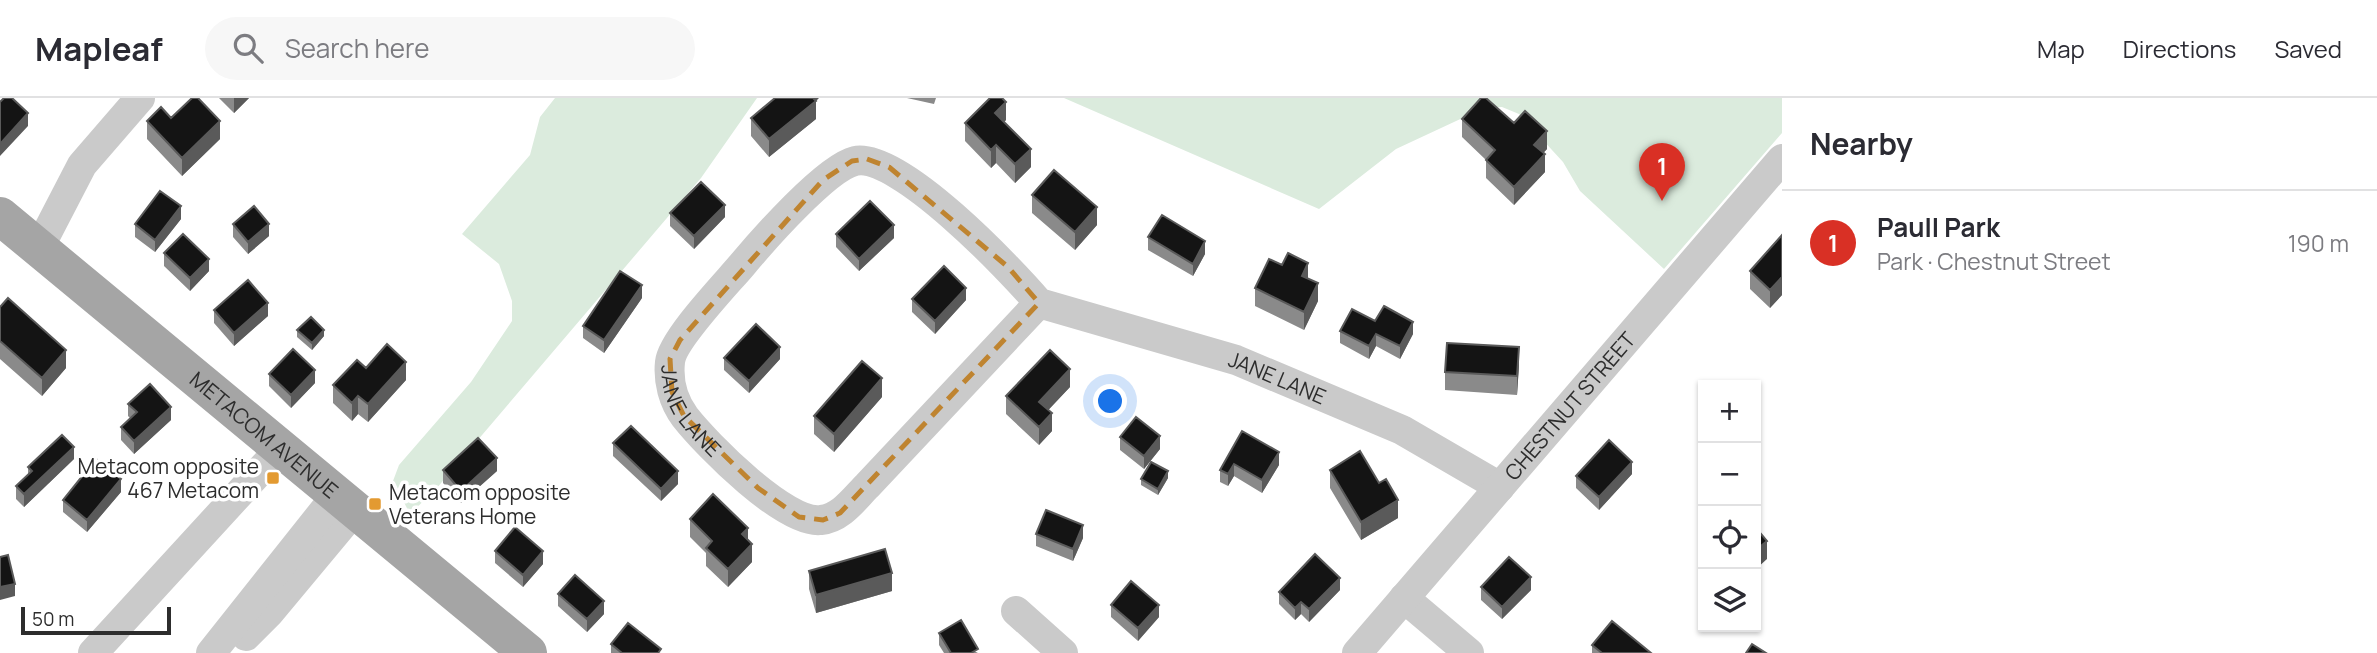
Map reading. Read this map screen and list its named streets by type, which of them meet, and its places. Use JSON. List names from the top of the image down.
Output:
{
  "streets": {
    "main road": ["METACOM AVENUE"],
    "street": ["JANE LANE", "CHESTNUT STREET"]
  },
  "crossings": [
    ["JANE LANE", "CHESTNUT STREET"]
  ],
  "places": {
    "transit": ["Metacom opposite 467 Metacom", "Metacom opposite Veterans Home"]
  },
  "scale_bar": "50 m",
  "page": {
    "header": "Mapleaf",
    "search": "Search here",
    "nav": ["Map", "Directions", "Saved"],
    "heading": "Nearby",
    "pins": "1",
    "list": [
      {
        "mark": "1",
        "name": "Paull Park",
        "note": "Park · Chestnut Street",
        "value": "190 m"
      }
    ],
    "map_buttons": ["+", "−"],
    "scale": "50 m"
  }
}
